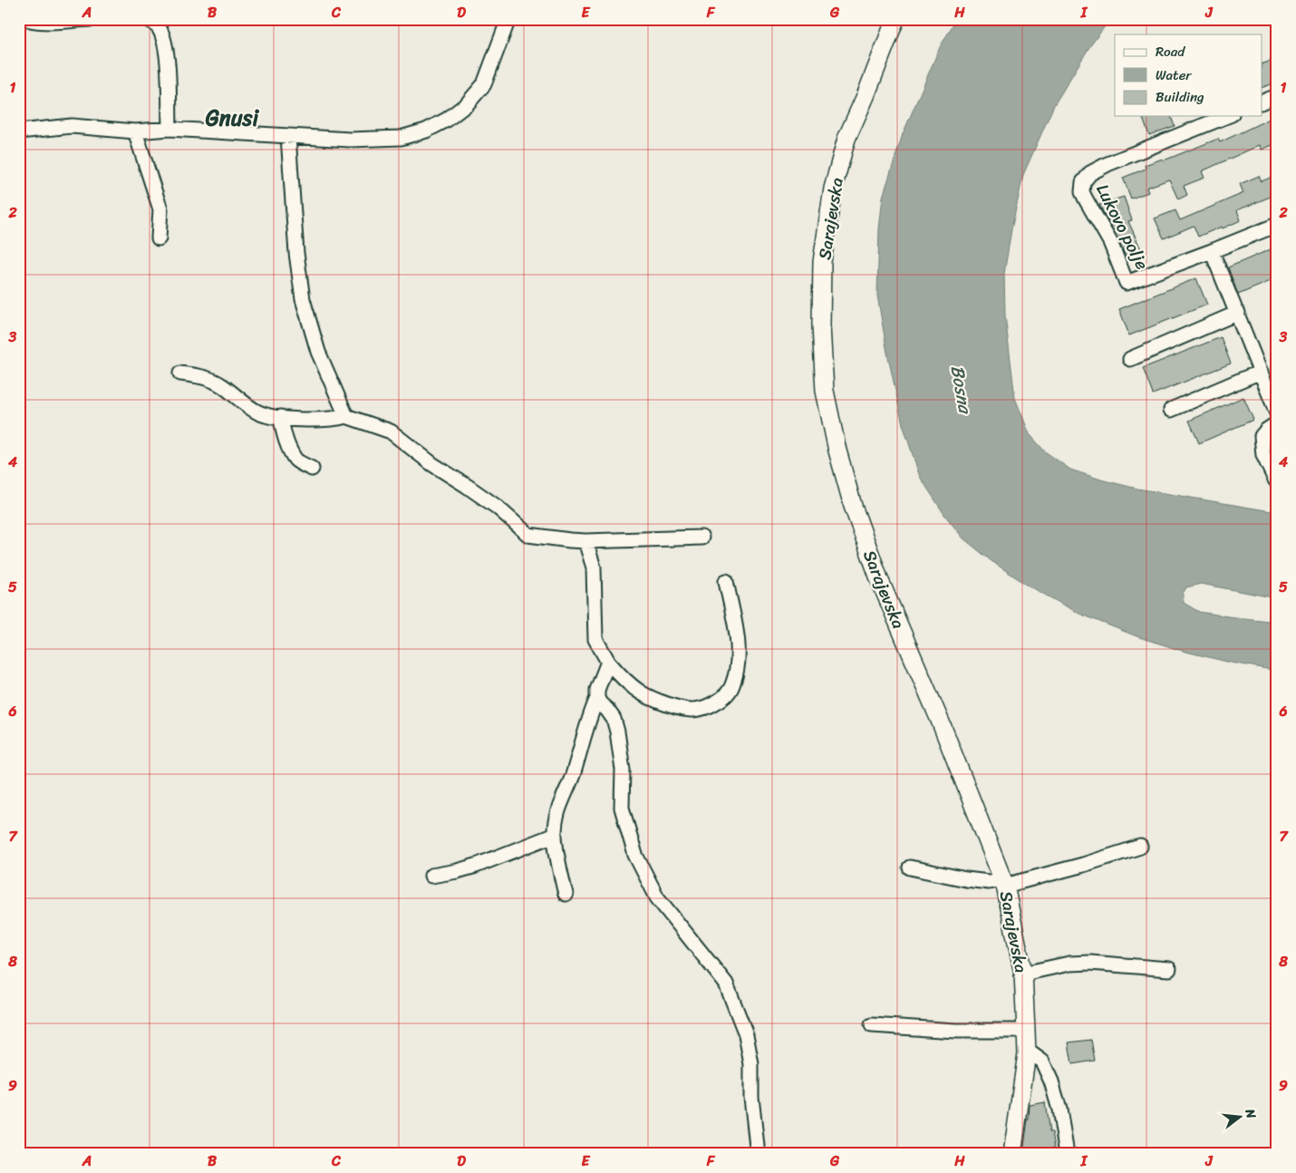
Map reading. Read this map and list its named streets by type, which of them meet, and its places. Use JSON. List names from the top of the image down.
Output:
{
  "streets": {
    "main road": ["Sarajevska"],
    "street": ["Lukovo polje"]
  },
  "districts": ["Gnusi"],
  "water": ["Bosna"],
  "legend": ["Road", "Water", "Building"],
  "north": "right",
  "grid": {
    "columns": [
      "A",
      "B",
      "C",
      "D",
      "E",
      "F",
      "G",
      "H",
      "I",
      "J"
    ],
    "rows": [
      "1",
      "2",
      "3",
      "4",
      "5",
      "6",
      "7",
      "8",
      "9"
    ]
  }
}
